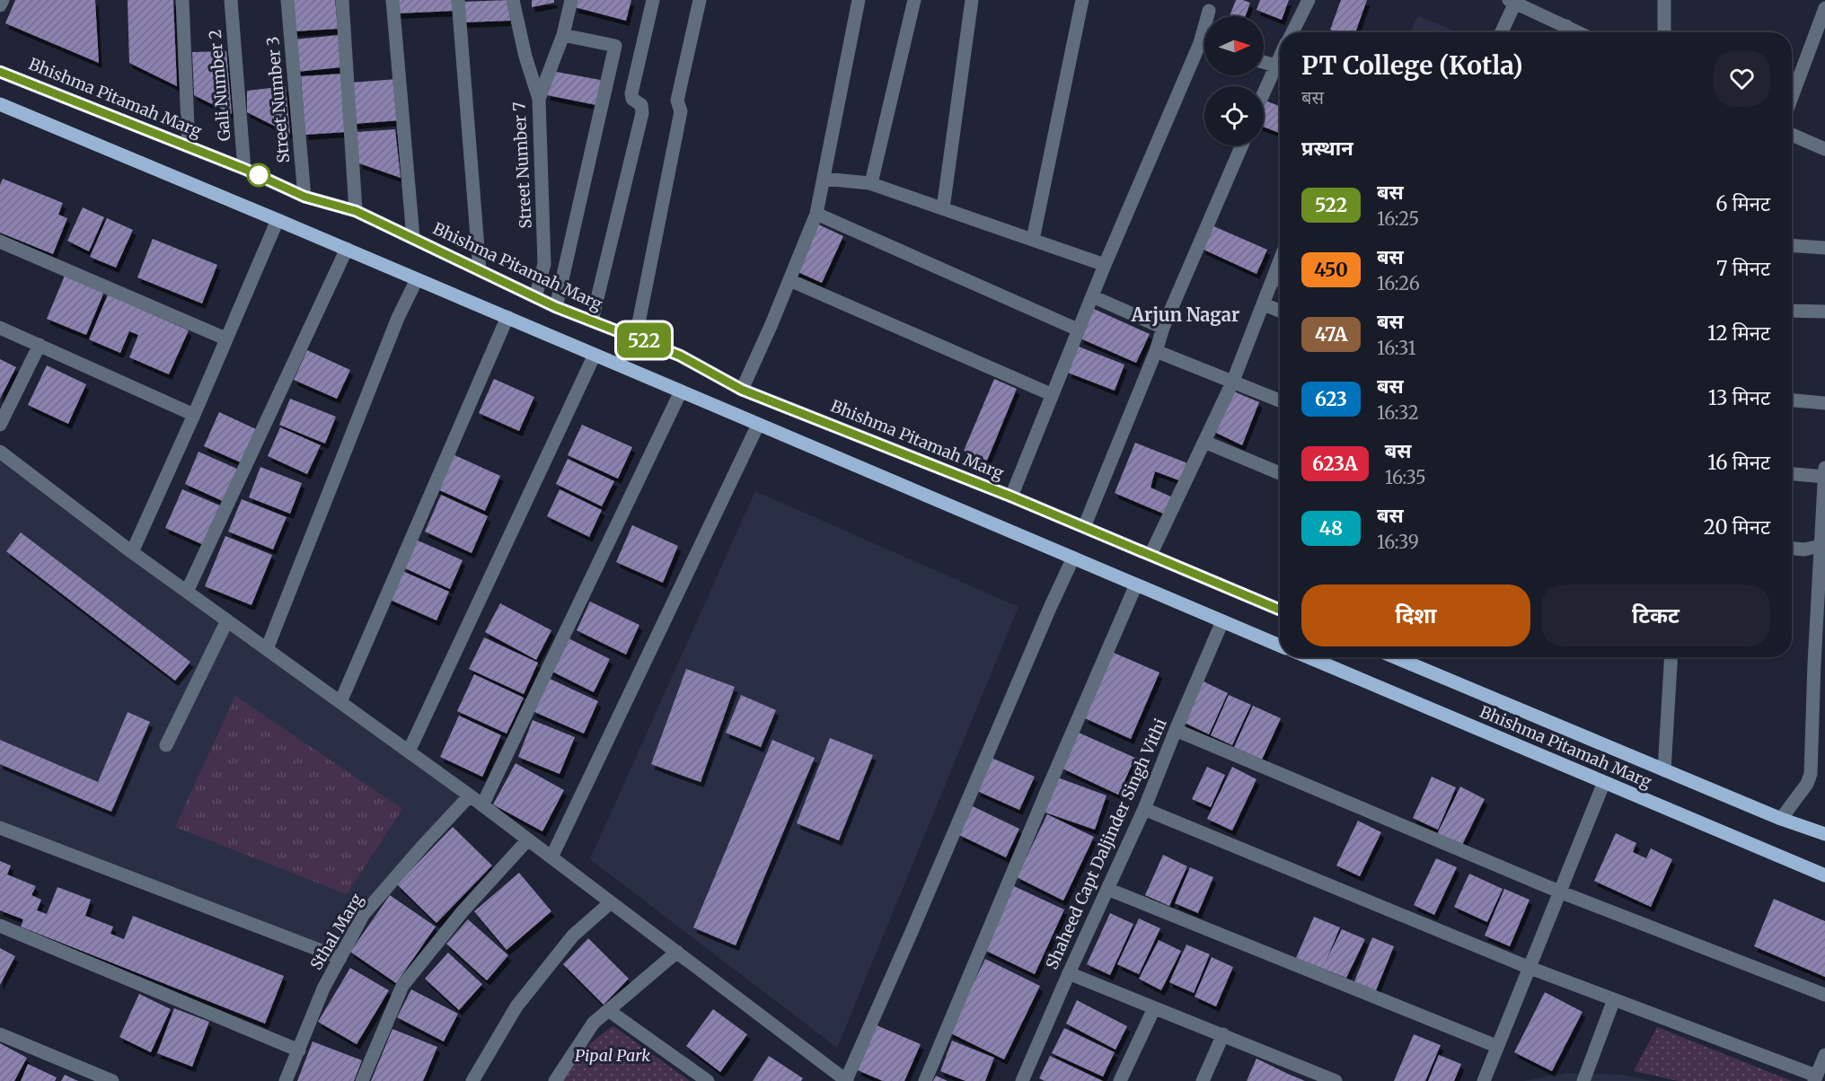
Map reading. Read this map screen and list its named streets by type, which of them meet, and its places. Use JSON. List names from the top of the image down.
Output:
{
  "streets": {
    "main road": ["Bhishma Pitamah Marg"],
    "street": [
      "Gali Number 2",
      "Street Number 3",
      "Street Number 7",
      "Shaheed Capt Daljinder Singh Vithi",
      "Sthal Marg"
    ]
  },
  "crossings": [
    ["Gali Number 2", "Bhishma Pitamah Marg"],
    ["Bhishma Pitamah Marg", "Street Number 3"],
    ["Bhishma Pitamah Marg", "Street Number 7"]
  ],
  "districts": ["Arjun Nagar"],
  "parks": ["Pipal Park"],
  "lines": ["bus line 522"],
  "north": "right",
  "page": {
    "on_map": "522",
    "heading": [
      ["PT College (Kotla)", "बस"],
      "प्रस्थान"
    ],
    "list": [
      {
        "mark": "522",
        "name": "बस",
        "note": "16:25",
        "value": "6 मिनट"
      },
      {
        "mark": "450",
        "name": "बस",
        "note": "16:26",
        "value": "7 मिनट"
      },
      {
        "mark": "47A",
        "name": "बस",
        "note": "16:31",
        "value": "12 मिनट"
      },
      {
        "mark": "623",
        "name": "बस",
        "note": "16:32",
        "value": "13 मिनट"
      },
      {
        "mark": "623A",
        "name": "बस",
        "note": "16:35",
        "value": "16 मिनट"
      },
      {
        "mark": "48",
        "name": "बस",
        "note": "16:39",
        "value": "20 मिनट"
      }
    ],
    "buttons": ["दिशा", "टिकट"]
  }
}
